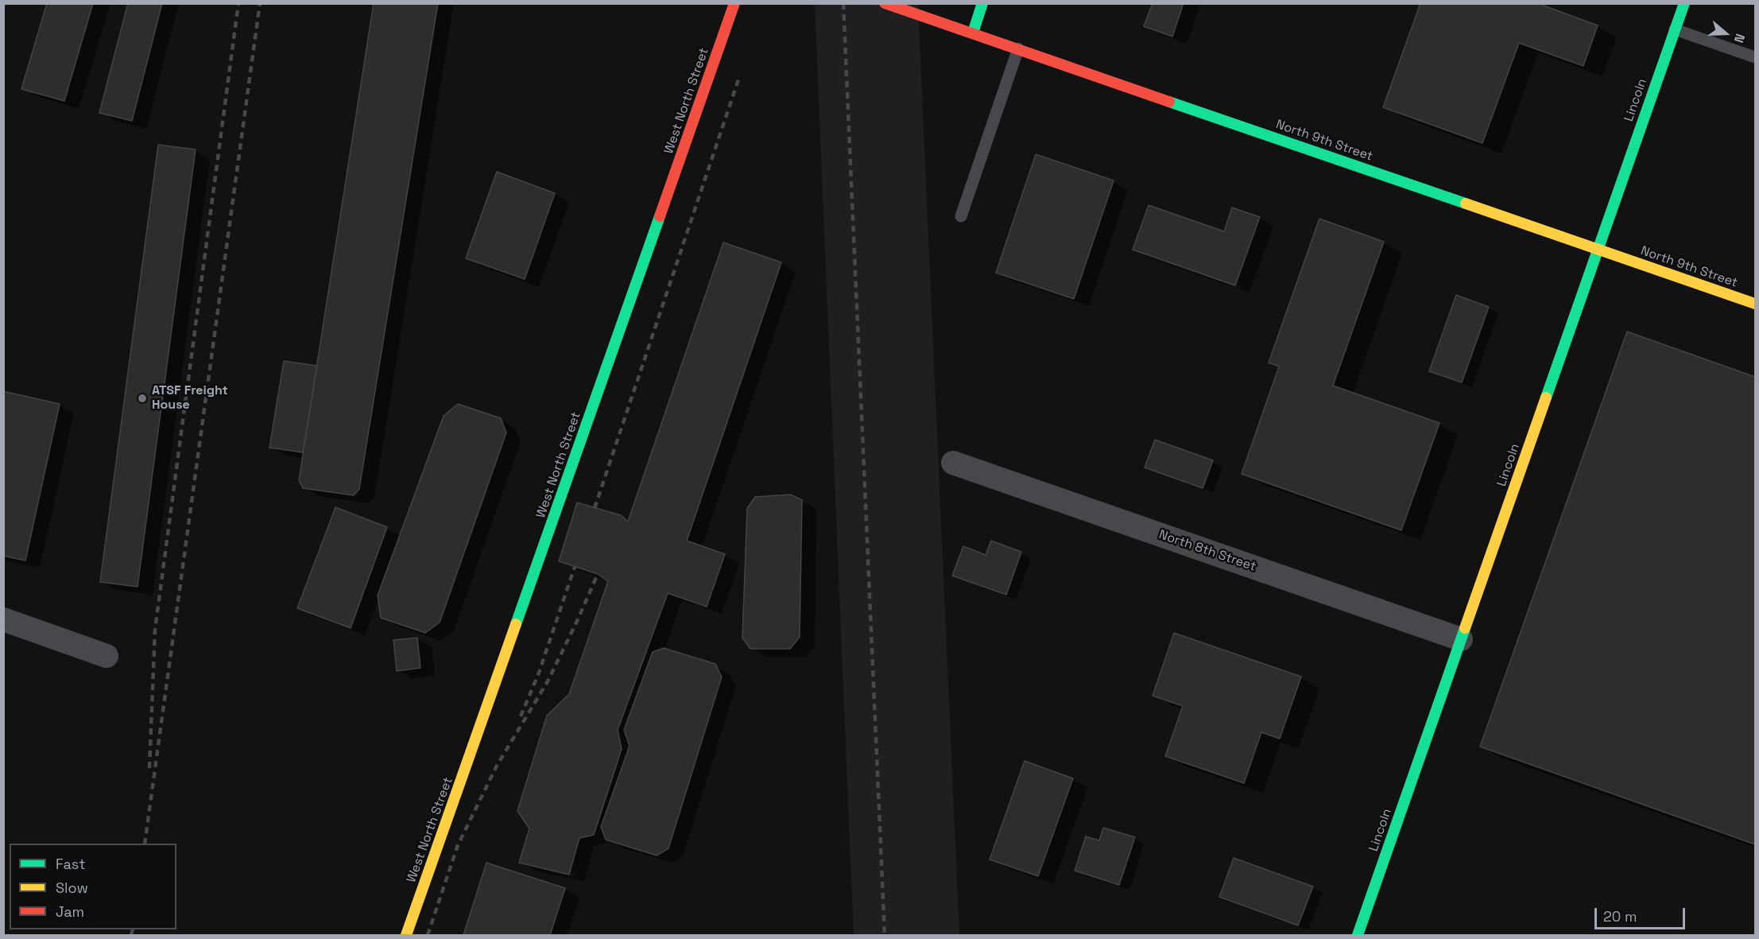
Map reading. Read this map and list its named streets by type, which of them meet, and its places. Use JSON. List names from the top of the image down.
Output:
{
  "streets": {
    "street": [
      "Lincoln",
      "West North Street",
      "North 9th Street",
      "North 8th Street"
    ]
  },
  "crossings": [
    ["Lincoln", "North 9th Street"],
    ["Lincoln", "North 8th Street"]
  ],
  "places": ["ATSF Freight House"],
  "legend": ["Fast", "Slow", "Jam"],
  "scale_bar": "20 m",
  "north": "right"
}
